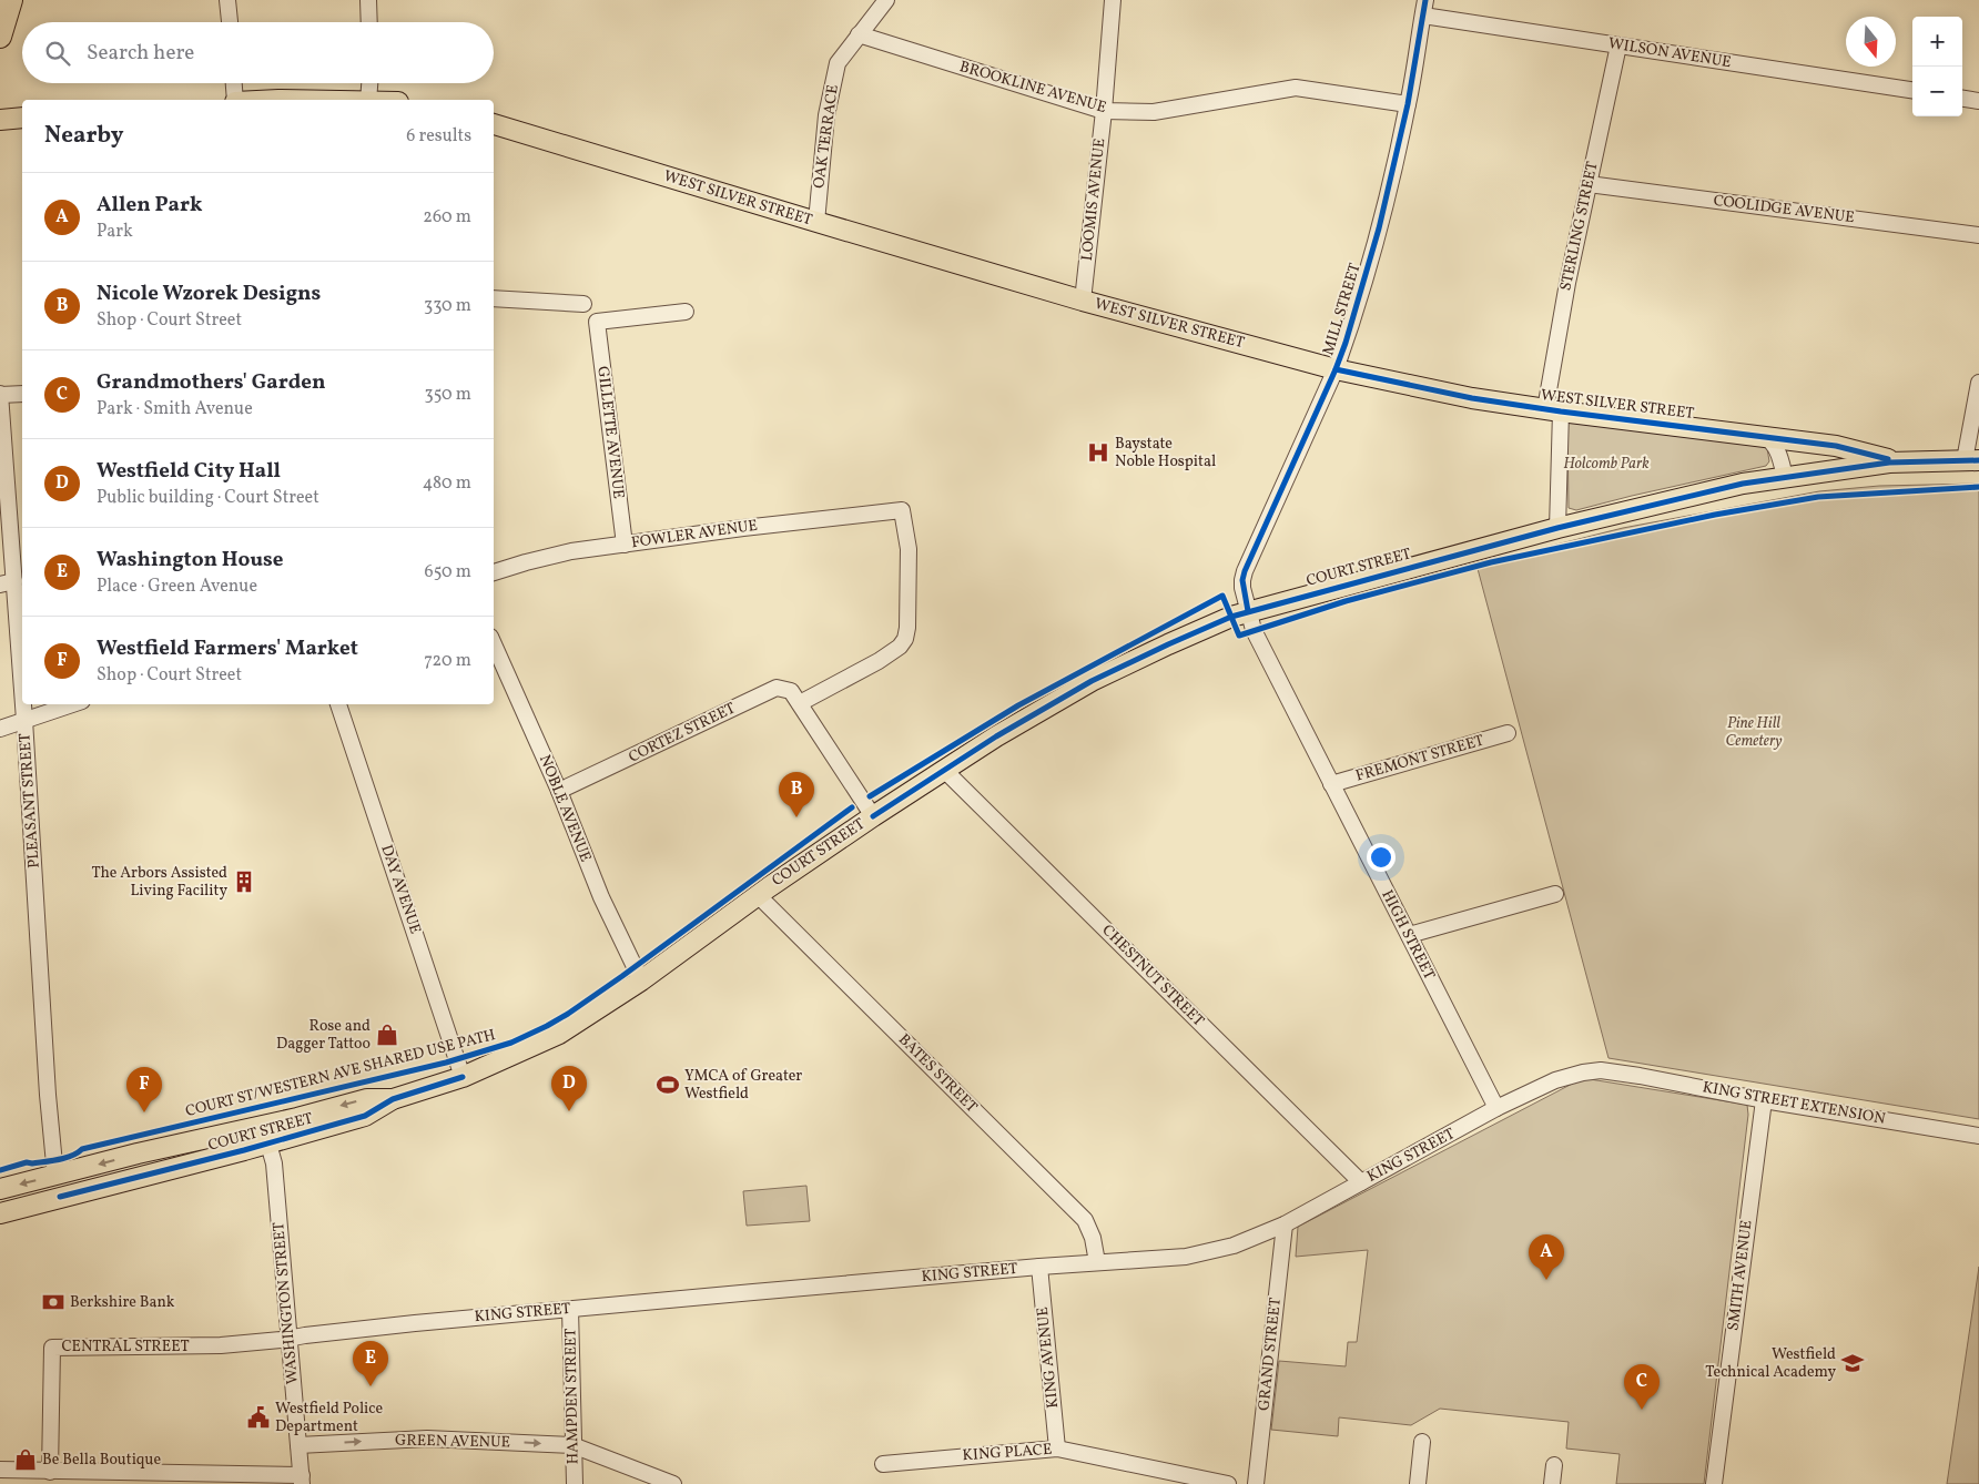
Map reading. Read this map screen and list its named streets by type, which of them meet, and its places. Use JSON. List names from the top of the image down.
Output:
{
  "streets": {
    "main road": ["WEST SILVER STREET", "COURT STREET"],
    "street": [
      "WILSON AVENUE",
      "BROOKLINE AVENUE",
      "OAK TERRACE",
      "LOOMIS AVENUE",
      "COOLIDGE AVENUE",
      "STERLING STREET",
      "MILL STREET",
      "GILLETTE AVENUE",
      "FOWLER AVENUE",
      "CORTEZ STREET",
      "FREMONT STREET",
      "PLEASANT STREET",
      "NOBLE AVENUE",
      "DAY AVENUE",
      "HIGH STREET",
      "CHESTNUT STREET",
      "BATES STREET",
      "KING STREET EXTENSION",
      "KING STREET",
      "SMITH AVENUE",
      "WASHINGTON STREET",
      "CENTRAL STREET",
      "GRAND STREET",
      "KING AVENUE",
      "HAMPDEN STREET",
      "GREEN AVENUE",
      "KING PLACE"
    ],
    "cycle path": ["COURT ST/WESTERN AVE SHARED USE PATH"]
  },
  "crossings": [
    ["WILSON AVENUE", "STERLING STREET"],
    ["WILSON AVENUE", "MILL STREET"],
    ["BROOKLINE AVENUE", "OAK TERRACE"],
    ["BROOKLINE AVENUE", "LOOMIS AVENUE"],
    ["BROOKLINE AVENUE", "MILL STREET"],
    ["OAK TERRACE", "WEST SILVER STREET"],
    ["WEST SILVER STREET", "LOOMIS AVENUE"],
    ["WEST SILVER STREET", "STERLING STREET"],
    ["WEST SILVER STREET", "MILL STREET"],
    ["WEST SILVER STREET", "COURT STREET"],
    ["COOLIDGE AVENUE", "STERLING STREET"],
    ["STERLING STREET", "COURT STREET"],
    ["MILL STREET", "COURT STREET"],
    ["MILL STREET", "HIGH STREET"],
    ["GILLETTE AVENUE", "FOWLER AVENUE"],
    ["FOWLER AVENUE", "CORTEZ STREET"],
    ["COURT STREET", "PLEASANT STREET"],
    ["COURT STREET", "NOBLE AVENUE"],
    ["COURT STREET", "DAY AVENUE"],
    ["COURT STREET", "HIGH STREET"],
    ["COURT STREET", "CHESTNUT STREET"],
    ["COURT STREET", "BATES STREET"],
    ["COURT STREET", "WASHINGTON STREET"],
    ["CORTEZ STREET", "NOBLE AVENUE"],
    ["FREMONT STREET", "HIGH STREET"],
    ["HIGH STREET", "KING STREET"],
    ["CHESTNUT STREET", "KING STREET"],
    ["BATES STREET", "KING STREET"],
    ["KING STREET EXTENSION", "KING STREET"],
    ["KING STREET EXTENSION", "SMITH AVENUE"],
    ["KING STREET", "WASHINGTON STREET"],
    ["KING STREET", "CENTRAL STREET"],
    ["KING STREET", "GRAND STREET"],
    ["KING STREET", "KING AVENUE"],
    ["KING STREET", "HAMPDEN STREET"],
    ["WASHINGTON STREET", "CENTRAL STREET"],
    ["WASHINGTON STREET", "GREEN AVENUE"],
    ["KING AVENUE", "KING PLACE"],
    ["HAMPDEN STREET", "GREEN AVENUE"]
  ],
  "one_way": ["GREEN AVENUE"],
  "parks": ["Holcomb Park", "Pine Hill Cemetery"],
  "places": {
    "hospital": ["Baystate Noble Hospital"],
    "building": ["The Arbors Assisted Living Facility"],
    "shop": ["Rose and Dagger Tattoo", "Be Bella Boutique"],
    "sports": ["YMCA of Greater Westfield"],
    "bank": ["Berkshire Bank"],
    "school or university": ["Westfield Technical Academy"],
    "public building": ["Westfield Police Department"]
  },
  "north": "bottom",
  "page": {
    "map_buttons": ["+", "−"],
    "search": "Search here",
    "heading": ["Nearby", "6 results"],
    "list": [
      {
        "mark": "A",
        "name": "Allen Park",
        "note": "Park",
        "value": "260 m"
      },
      {
        "mark": "B",
        "name": "Nicole Wzorek Designs",
        "note": "Shop · Court Street",
        "value": "330 m"
      },
      {
        "mark": "C",
        "name": "Grandmothers' Garden",
        "note": "Park · Smith Avenue",
        "value": "350 m"
      },
      {
        "mark": "D",
        "name": "Westfield City Hall",
        "note": "Public building · Court Street",
        "value": "480 m"
      },
      {
        "mark": "E",
        "name": "Washington House",
        "note": "Place · Green Avenue",
        "value": "650 m"
      },
      {
        "mark": "F",
        "name": "Westfield Farmers' Market",
        "note": "Shop · Court Street",
        "value": "720 m"
      }
    ],
    "pins": [
      "B",
      "D",
      "F",
      "A",
      "E",
      "C"
    ]
  }
}
